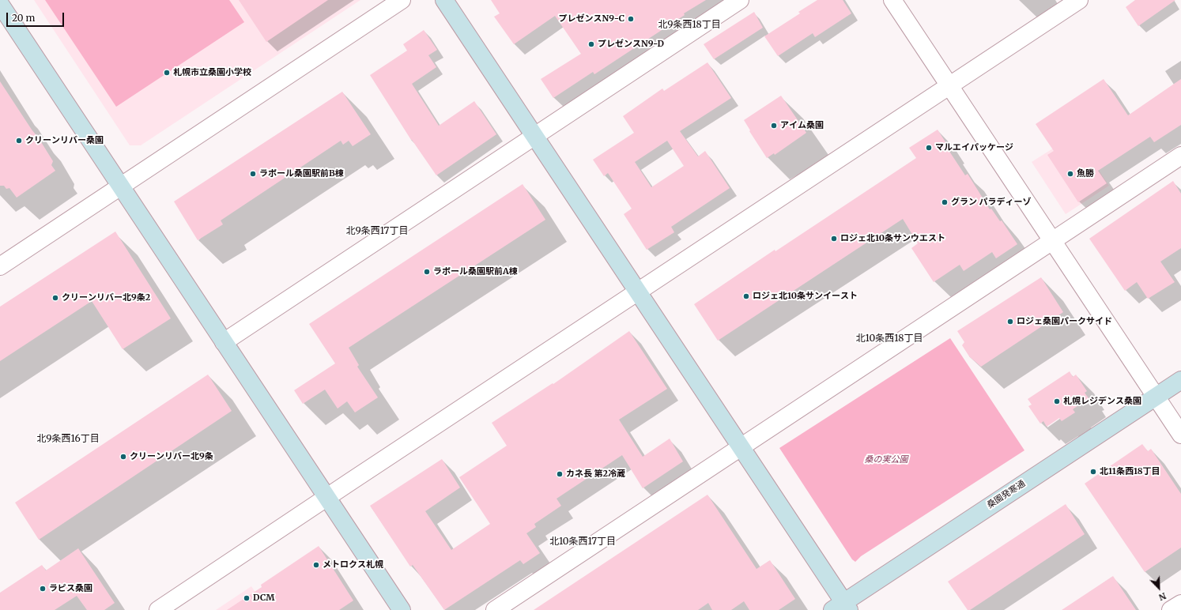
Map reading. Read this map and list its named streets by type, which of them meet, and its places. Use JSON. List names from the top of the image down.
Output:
{
  "streets": {
    "street": ["桑園発寒通"]
  },
  "districts": [
    "北9条西18丁目",
    "北9条西17丁目",
    "北10条西18丁目",
    "北9条西16丁目",
    "北10条西17丁目"
  ],
  "parks": ["桑の実公園"],
  "places": [
    "プレゼンスN9-C",
    "プレゼンスN9-D",
    "札幌市立桑園小学校",
    "アイム桑園",
    "クリーンリバー桑園",
    "マルエイパッケージ",
    "ラポール桑園駅前B棟",
    "魚勝",
    "グラン パラディーゾ",
    "ロジェ北10条サンウエスト",
    "ラポール桑園駅前A棟",
    "ロジェ北10条サンイースト",
    "クリーンリバー北9条2",
    "ロジェ桑園パークサイド",
    "札幌レジデンス桑園",
    "クリーンリバー北9条",
    "北11条西18丁目",
    "カネ長 第2冷蔵",
    "メトロクス札幌",
    "ラピス桑園",
    "DCM"
  ],
  "scale_bar": "20 m",
  "north": "bottom right"
}
